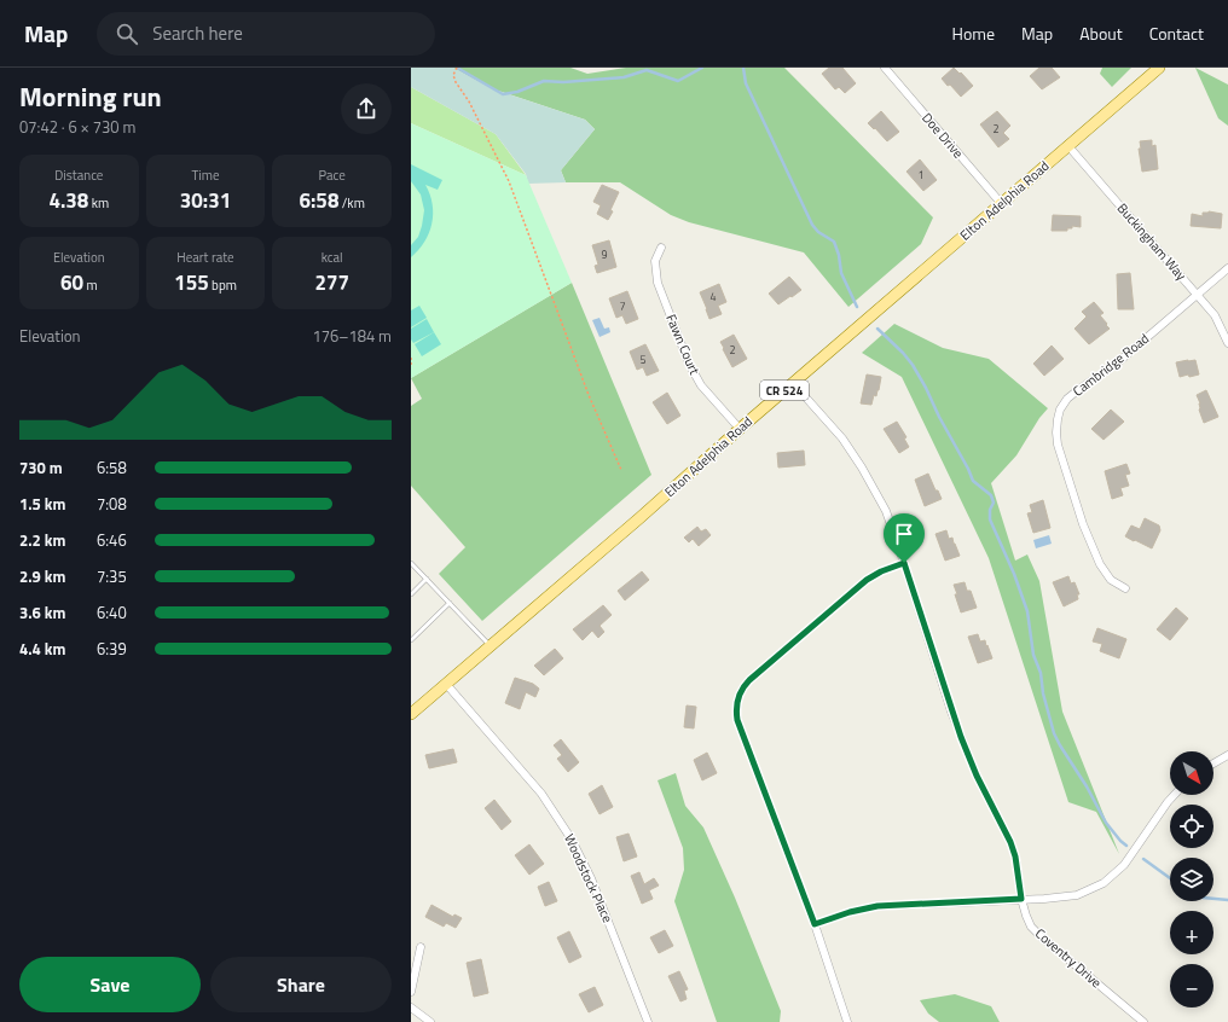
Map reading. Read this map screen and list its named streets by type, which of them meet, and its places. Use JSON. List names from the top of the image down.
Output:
{
  "streets": {
    "main road": ["Elton Adelphia Road", "CR 524"],
    "street": [
      "Doe Drive",
      "Buckingham Way",
      "Fawn Court",
      "Cambridge Road",
      "Woodstock Place",
      "Coventry Drive"
    ]
  },
  "crossings": [
    ["Doe Drive", "Elton Adelphia Road"],
    ["Elton Adelphia Road", "Buckingham Way"],
    ["Elton Adelphia Road", "Fawn Court"],
    ["Elton Adelphia Road", "Woodstock Place"],
    ["Elton Adelphia Road", "Coventry Drive"],
    ["Buckingham Way", "Cambridge Road"]
  ],
  "house_numbers": [
    "2",
    "1",
    "9",
    "4",
    "7",
    "2",
    "5"
  ],
  "north": "bottom right",
  "page": {
    "header": "Map",
    "search": "Search here",
    "nav": [
      "Home",
      "Map",
      "About",
      "Contact"
    ],
    "heading": ["Morning run", "07:42 · 6 × 730 m"],
    "stats": [
      ["Distance", "4.38 km"],
      ["Time", "30:31"],
      ["Pace", "6:58 /km"],
      ["Elevation", "60 m"],
      ["Heart rate", "155 bpm"],
      ["kcal", "277"]
    ],
    "chart": ["Elevation", "176–184 m"],
    "list": [
      {
        "name": "730 m",
        "note": "6:58"
      },
      {
        "name": "1.5 km",
        "note": "7:08"
      },
      {
        "name": "2.2 km",
        "note": "6:46"
      },
      {
        "name": "2.9 km",
        "note": "7:35"
      },
      {
        "name": "3.6 km",
        "note": "6:40"
      },
      {
        "name": "4.4 km",
        "note": "6:39"
      }
    ],
    "map_buttons": ["+", "−"],
    "buttons": ["Save", "Share"]
  }
}
